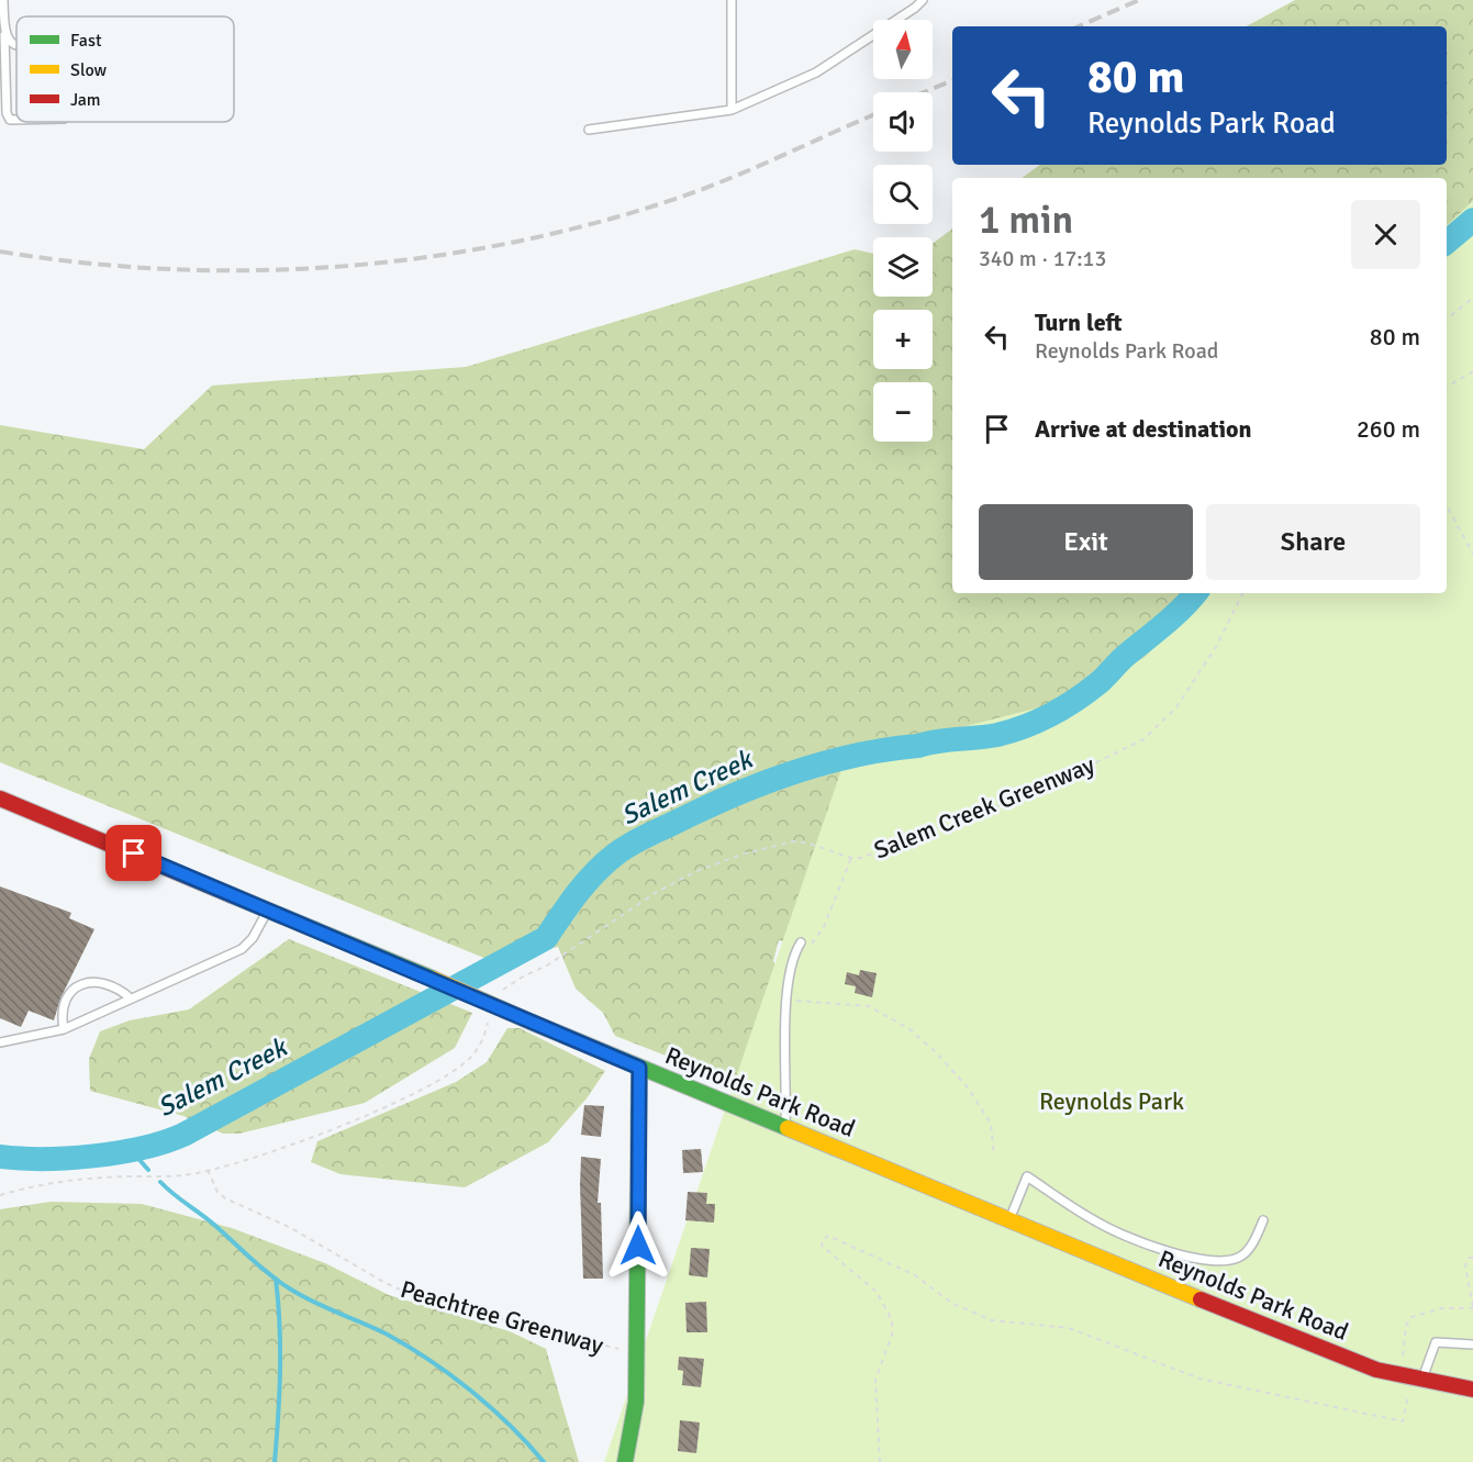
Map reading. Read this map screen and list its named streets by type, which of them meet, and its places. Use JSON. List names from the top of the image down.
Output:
{
  "streets": {
    "main road": ["Reynolds Park Road"],
    "path": ["Salem Creek Greenway", "Peachtree Greenway"]
  },
  "water": ["Salem Creek"],
  "parks": ["Reynolds Park"],
  "legend": ["Fast", "Slow", "Jam"],
  "north": "top",
  "page": {
    "map_buttons": ["+", "−"],
    "turn": ["80 m", "Reynolds Park Road"],
    "heading": ["1 min", "340 m · 17:13"],
    "list": [
      {
        "name": "Turn left",
        "note": "Reynolds Park Road",
        "value": "80 m"
      },
      {
        "name": "Arrive at destination",
        "value": "260 m"
      }
    ],
    "buttons": ["Exit", "Share"]
  }
}
